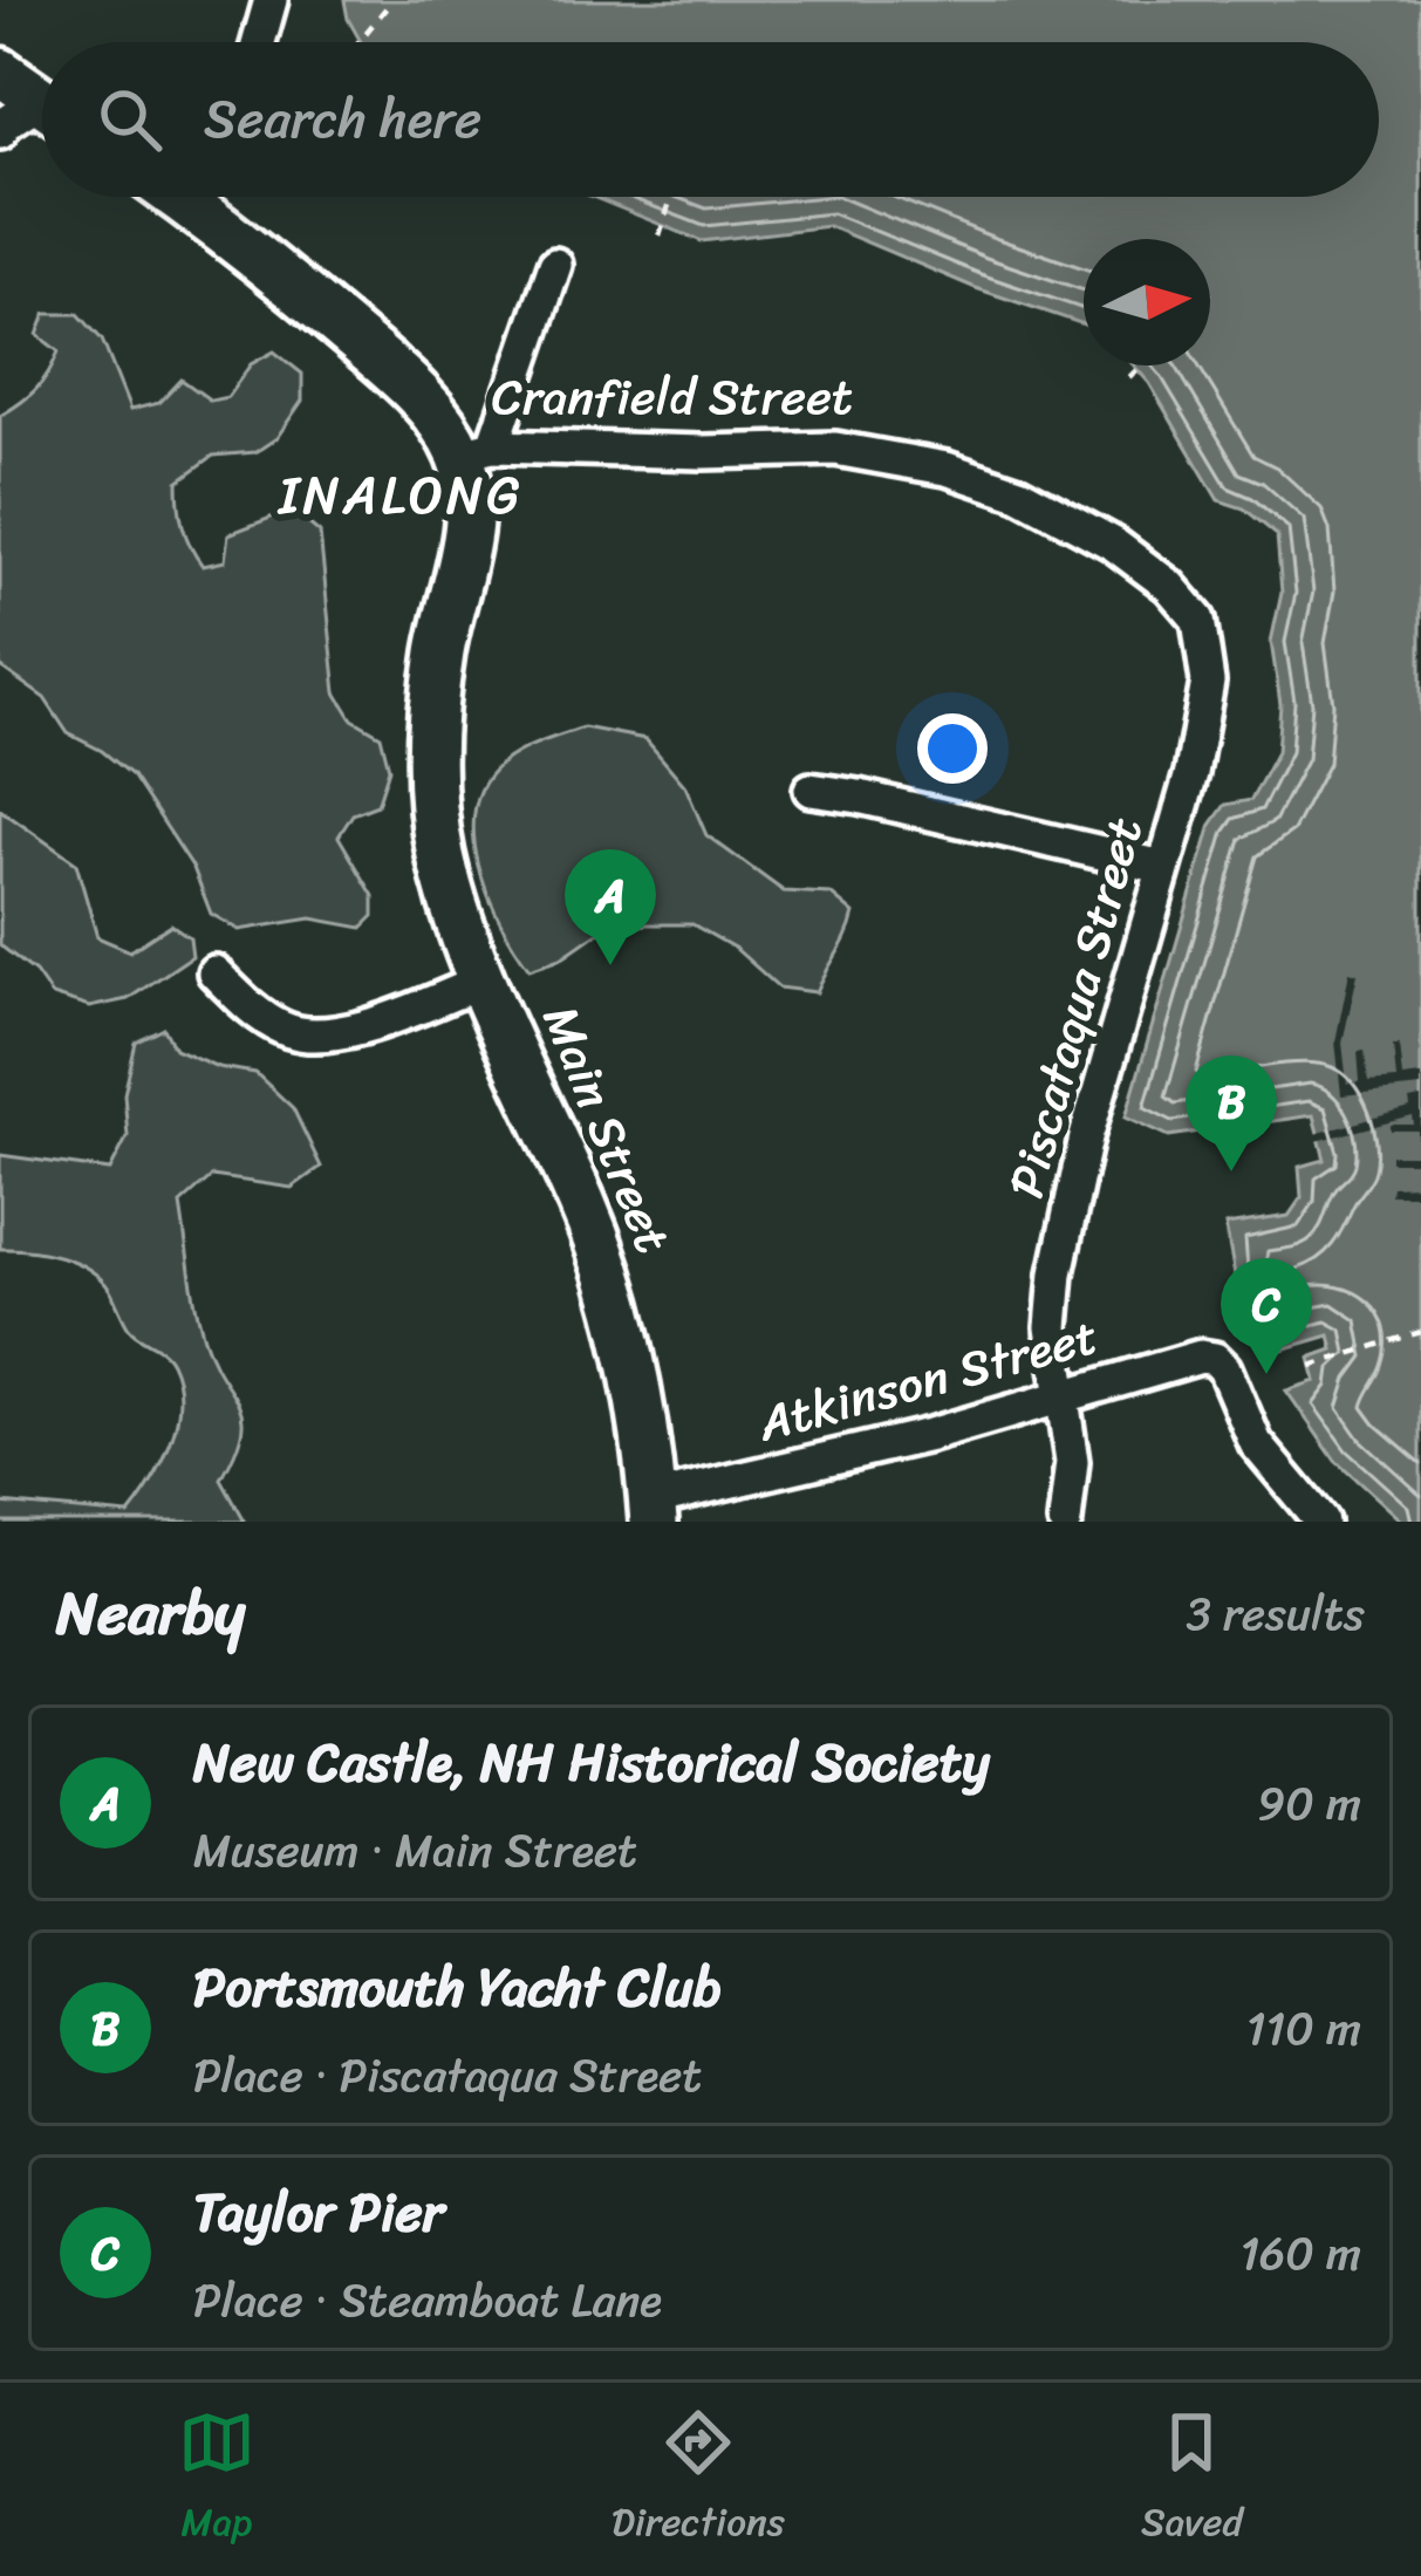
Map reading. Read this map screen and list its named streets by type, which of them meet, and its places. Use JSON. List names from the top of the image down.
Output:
{
  "streets": {
    "main road": ["Cranfield Street", "Main Street"],
    "street": ["Piscataqua Street", "Atkinson Street"]
  },
  "crossings": [
    ["Cranfield Street", "Piscataqua Street"],
    ["Cranfield Street", "Main Street"],
    ["Piscataqua Street", "Atkinson Street"],
    ["Main Street", "Atkinson Street"]
  ],
  "districts": ["INALONG"],
  "north": "right",
  "page": {
    "search": "Search here",
    "pins": ["A", "B", "C"],
    "heading": ["Nearby", "3 results"],
    "list": [
      {
        "mark": "A",
        "name": "New Castle, NH Historical Society",
        "note": "Museum · Main Street",
        "value": "90 m"
      },
      {
        "mark": "B",
        "name": "Portsmouth Yacht Club",
        "note": "Place · Piscataqua Street",
        "value": "110 m"
      },
      {
        "mark": "C",
        "name": "Taylor Pier",
        "note": "Place · Steamboat Lane",
        "value": "160 m"
      }
    ],
    "nav": ["Map", "Directions", "Saved"]
  }
}
